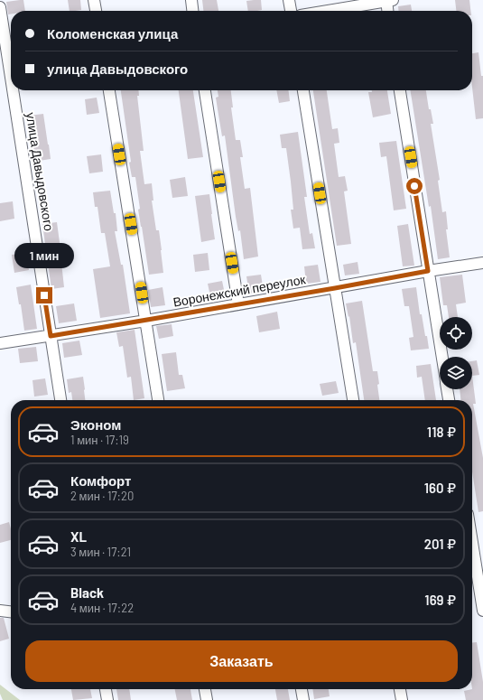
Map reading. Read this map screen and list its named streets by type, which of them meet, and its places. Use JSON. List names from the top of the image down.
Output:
{
  "streets": {
    "street": ["улица Давыдовского", "Воронежский переулок"]
  },
  "crossings": [
    ["улица Давыдовского", "Воронежский переулок"]
  ],
  "page": {
    "banner": ["Коломенская улица", "улица Давыдовского"],
    "bubble": "1 мин",
    "list": [
      {
        "name": "Эконом",
        "note": "1 мин · 17:19",
        "value": "118 ₽"
      },
      {
        "name": "Комфорт",
        "note": "2 мин · 17:20",
        "value": "160 ₽"
      },
      {
        "name": "XL",
        "note": "3 мин · 17:21",
        "value": "201 ₽"
      },
      {
        "name": "Black",
        "note": "4 мин · 17:22",
        "value": "169 ₽"
      }
    ],
    "buttons": "Заказать"
  }
}
